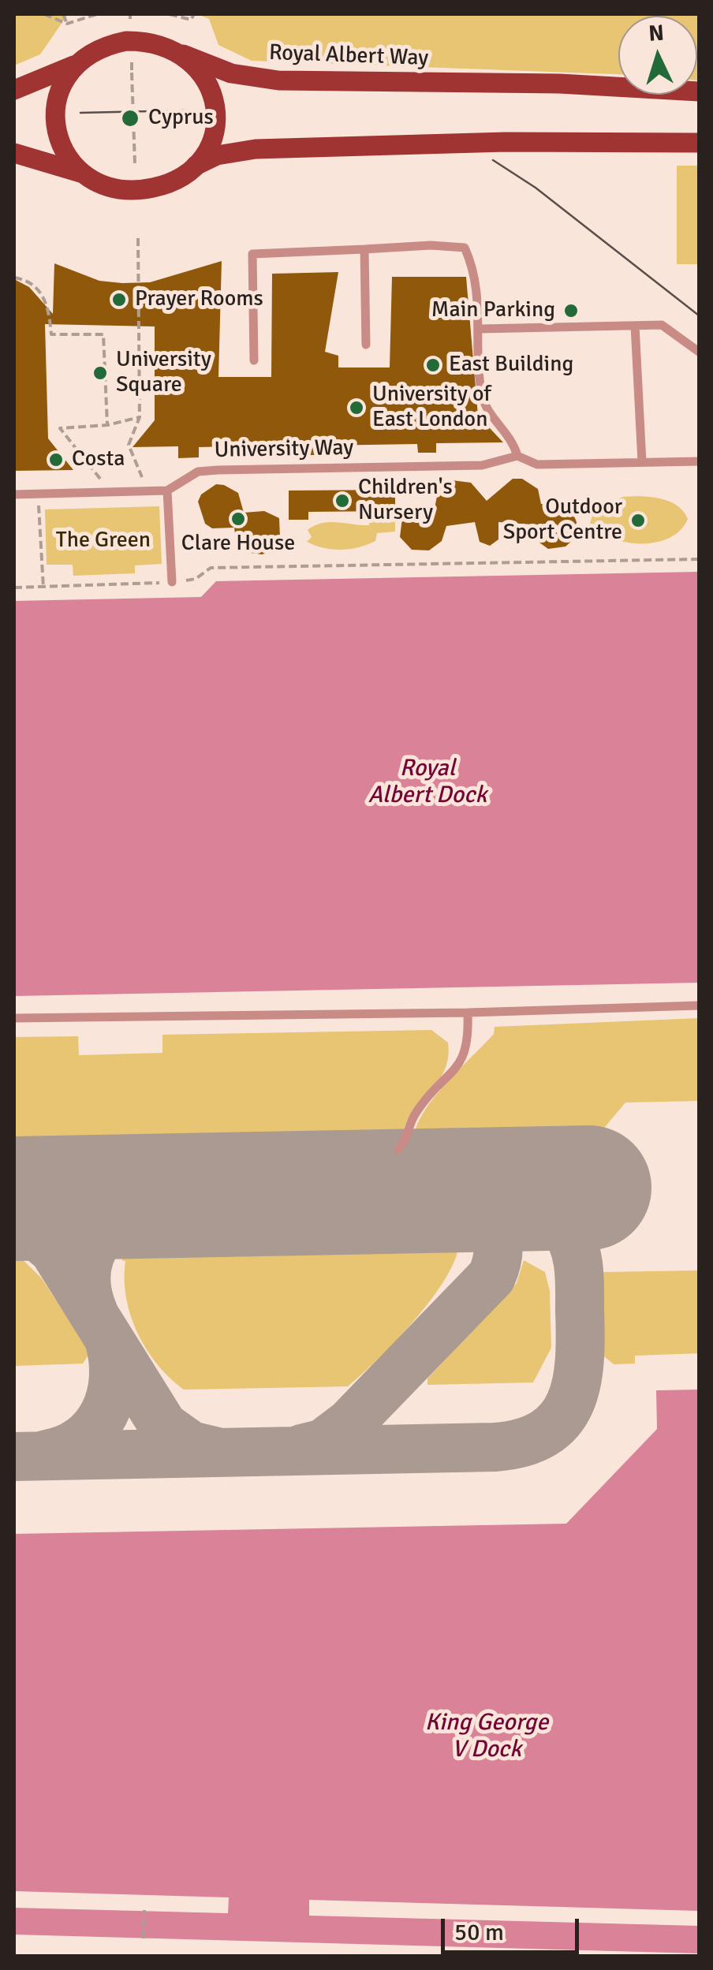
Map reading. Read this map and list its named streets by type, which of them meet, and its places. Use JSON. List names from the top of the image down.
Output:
{
  "streets": {
    "main road": ["Royal Albert Way"],
    "lane": ["University Way"]
  },
  "water": ["Royal Albert Dock", "King George V Dock"],
  "parks": ["The Green"],
  "places": [
    "Cyprus",
    "Prayer Rooms",
    "Main Parking",
    "East Building",
    "University Square",
    "University of East London",
    "Costa",
    "Children's Nursery",
    "Clare House",
    "Outdoor Sport Centre"
  ],
  "scale_bar": "50 m",
  "north": "top"
}
